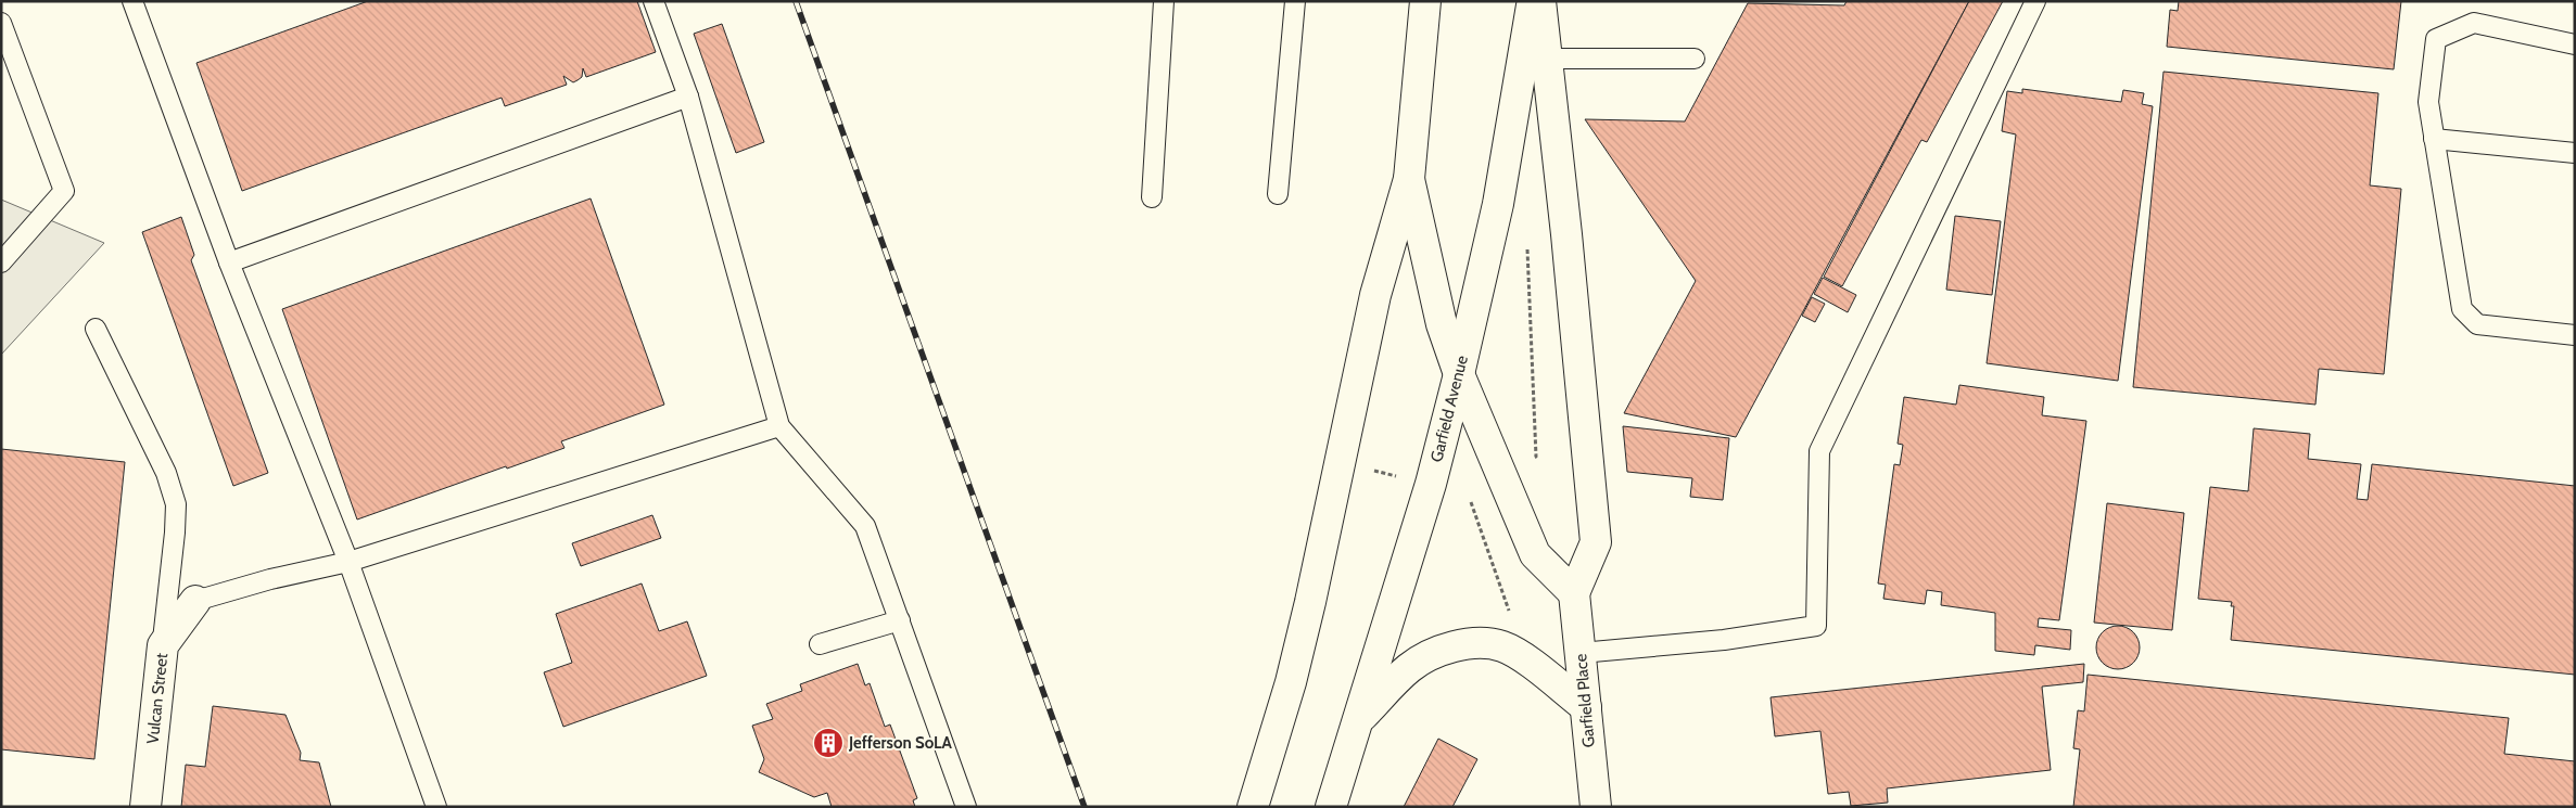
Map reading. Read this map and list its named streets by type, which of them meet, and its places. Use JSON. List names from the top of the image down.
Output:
{
  "streets": {
    "main road": ["Garfield Avenue", "Vulcan Street", "Garfield Place"]
  },
  "places": {
    "building": ["Jefferson SoLA"]
  }
}
